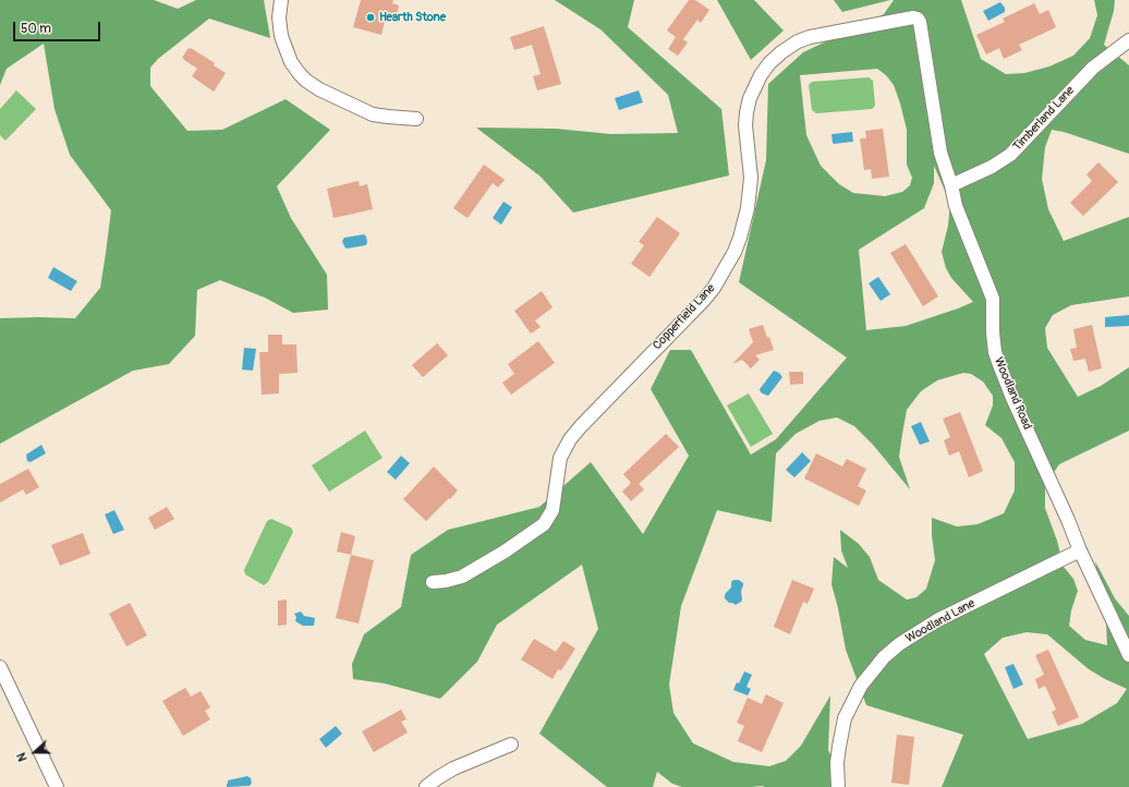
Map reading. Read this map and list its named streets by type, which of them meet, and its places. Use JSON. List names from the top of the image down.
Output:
{
  "streets": {
    "street": [
      "Timberland Lane",
      "Copperfield Lane",
      "Woodland Road",
      "Woodland Lane"
    ]
  },
  "crossings": [
    ["Timberland Lane", "Woodland Road"],
    ["Copperfield Lane", "Woodland Road"],
    ["Woodland Road", "Woodland Lane"]
  ],
  "places": ["Hearth Stone"],
  "scale_bar": "50 m",
  "north": "left"
}
